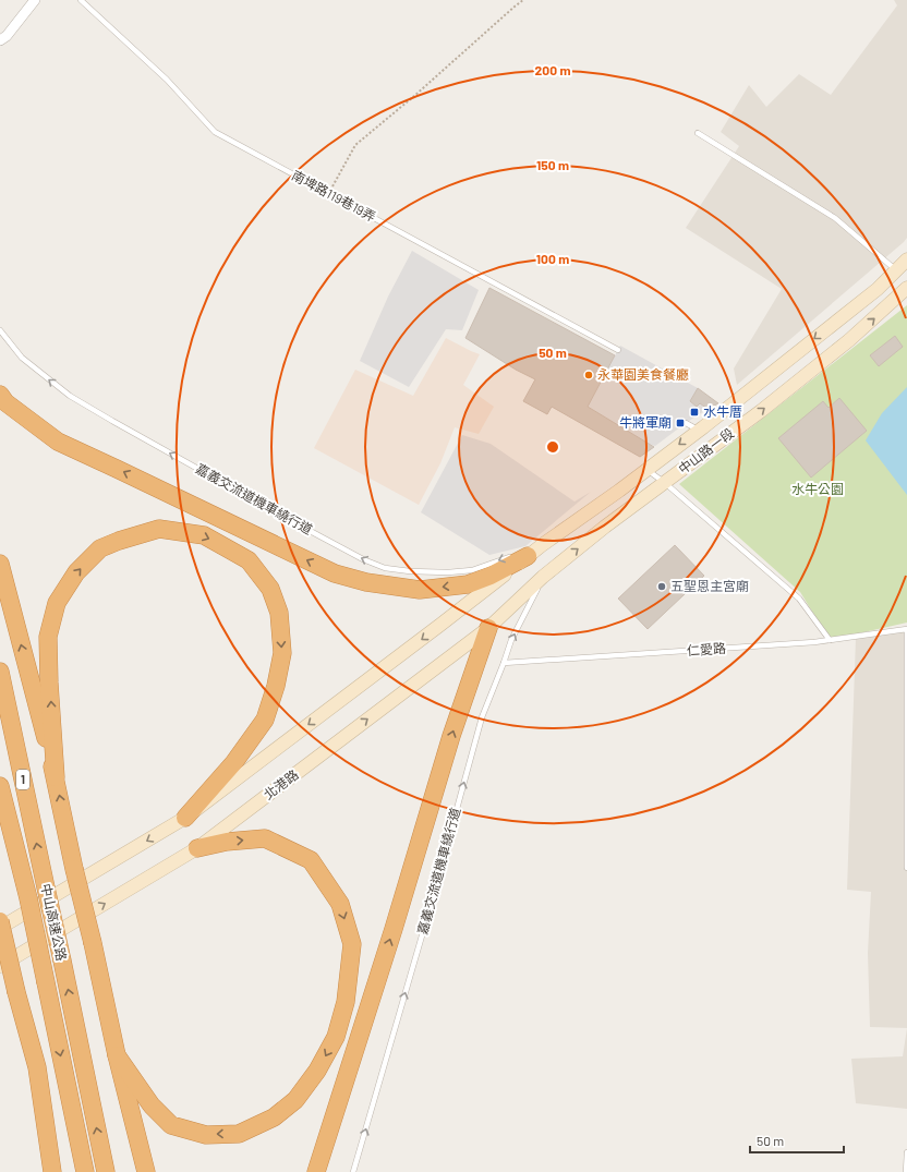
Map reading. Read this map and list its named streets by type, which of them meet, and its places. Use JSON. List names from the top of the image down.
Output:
{
  "streets": {
    "highway": ["1", "中山高速公路"],
    "main road": ["中山路一段", "北港路"],
    "lane": ["南埤路119巷19弄", "嘉義交流道機車繞行道", "仁愛路"]
  },
  "crossings": [
    ["中山路一段", "嘉義交流道機車繞行道"],
    ["中山路一段", "北港路"],
    ["嘉義交流道機車繞行道", "仁愛路"],
    ["嘉義交流道機車繞行道", "北港路"]
  ],
  "parks": ["水牛公園"],
  "places": {
    "other": ["永華園美食餐廳", "五聖恩主宮廟"],
    "transit": ["水牛厝", "牛將軍廟"]
  },
  "scale_bar": "50 m",
  "rings": [
    "200 m",
    "150 m",
    "100 m",
    "50 m"
  ]
}
